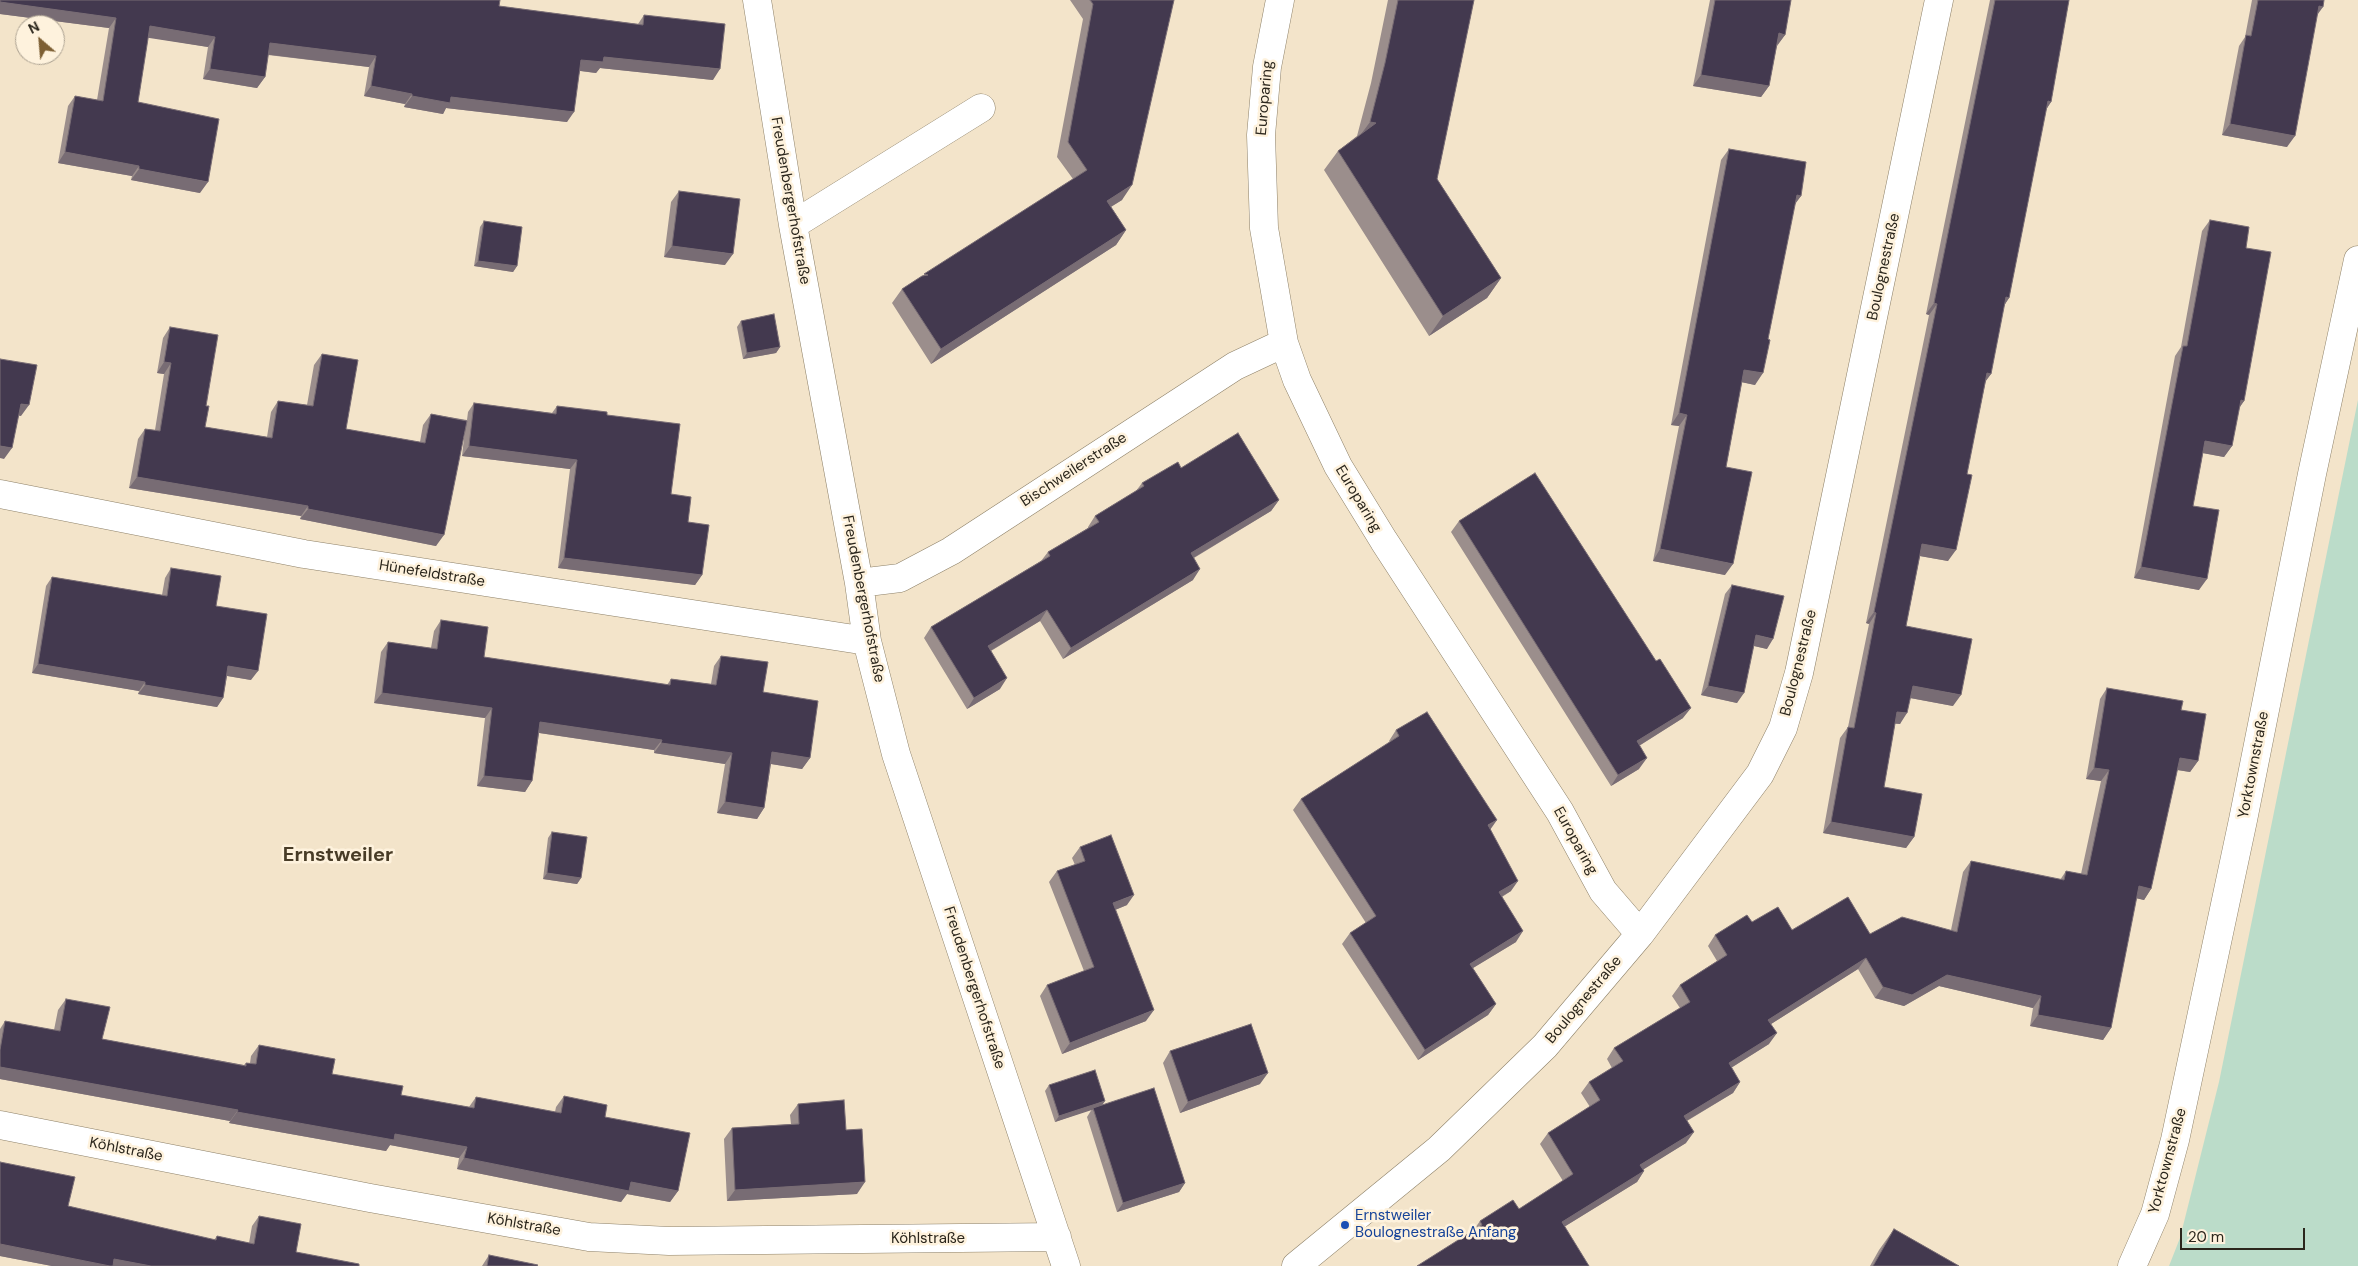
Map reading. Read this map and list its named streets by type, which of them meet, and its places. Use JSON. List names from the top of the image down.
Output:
{
  "streets": {
    "street": [
      "Europaring",
      "Freudenbergerhofstraße",
      "Boulognestraße",
      "Bischweilerstraße",
      "Hünefeldstraße",
      "Yorktownstraße",
      "Köhlstraße"
    ]
  },
  "crossings": [
    ["Europaring", "Boulognestraße"],
    ["Europaring", "Bischweilerstraße"],
    ["Freudenbergerhofstraße", "Bischweilerstraße"],
    ["Freudenbergerhofstraße", "Hünefeldstraße"],
    ["Freudenbergerhofstraße", "Köhlstraße"]
  ],
  "districts": ["Ernstweiler"],
  "places": ["Ernstweiler Boulognestraße Anfang"],
  "scale_bar": "20 m",
  "north": "top left"
}
